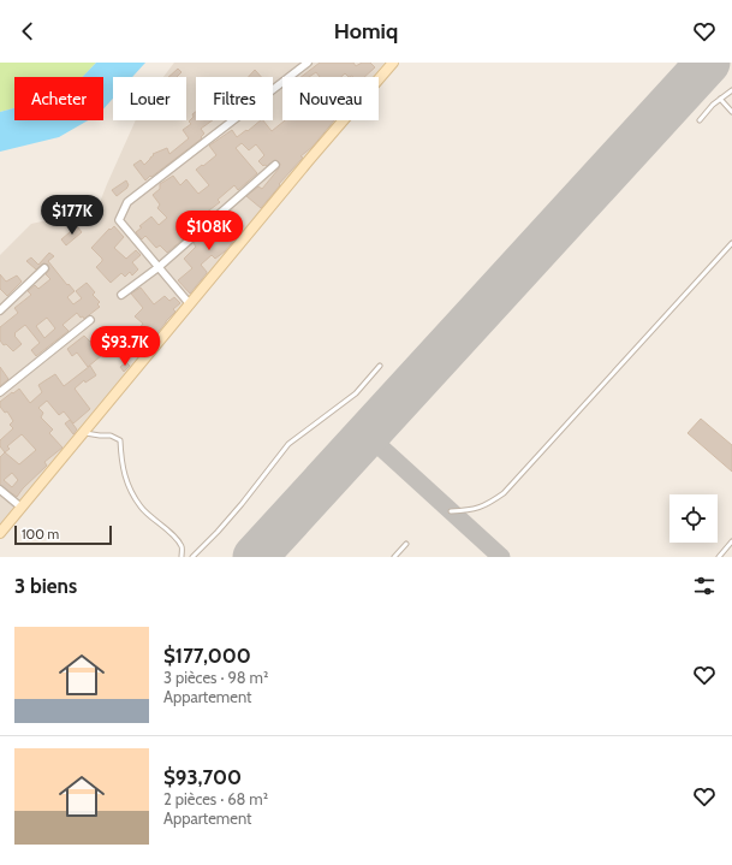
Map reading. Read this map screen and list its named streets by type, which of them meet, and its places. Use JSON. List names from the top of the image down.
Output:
{
  "scale_bar": "100 m",
  "page": {
    "header": "Homiq",
    "chip": [
      "Acheter",
      "Louer",
      "Filtres",
      "Nouveau"
    ],
    "price": ["$177K", "$108K", "$93.7K"],
    "scale": "100 m",
    "heading": "3 biens",
    "list": [
      {
        "name": "$177,000",
        "note": "3 pièces · 98 m² · Appartement"
      },
      {
        "name": "$93,700",
        "note": "2 pièces · 68 m² · Appartement"
      }
    ]
  }
}
